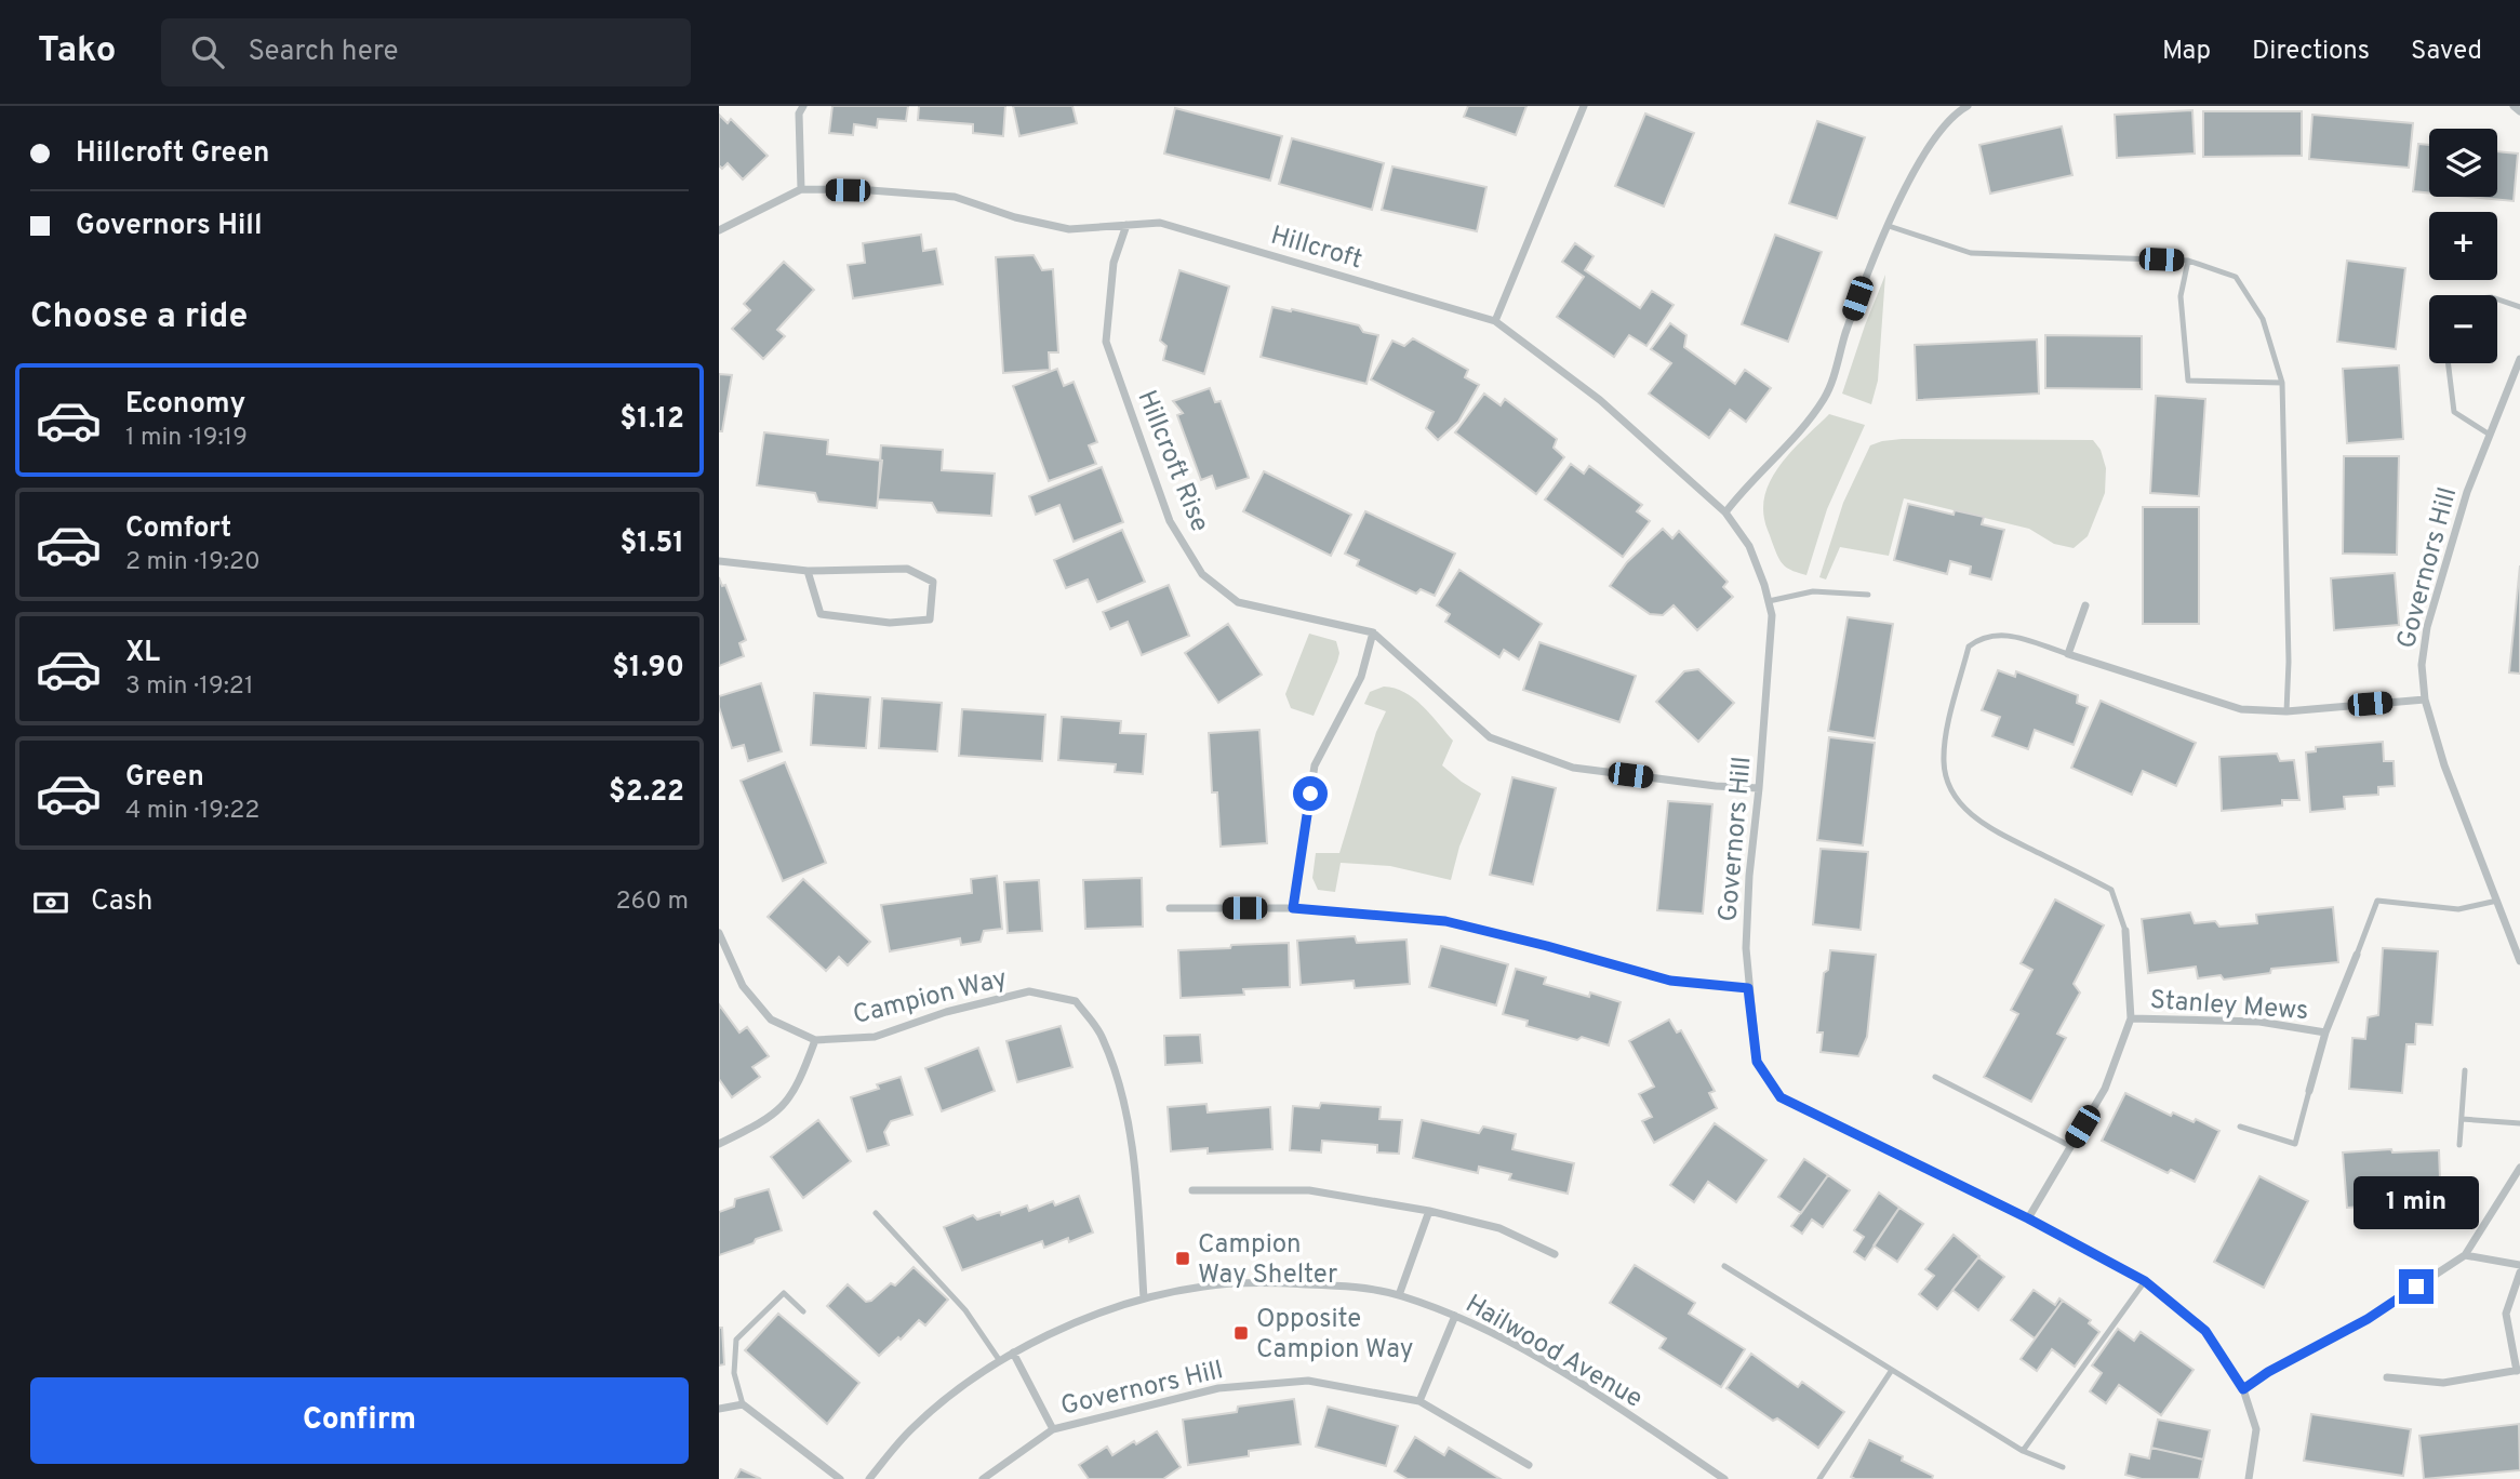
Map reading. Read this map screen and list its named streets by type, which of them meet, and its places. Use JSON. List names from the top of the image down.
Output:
{
  "streets": {
    "street": [
      "Hillcroft",
      "Hillcroft Rise",
      "Governors Hill",
      "Campion Way",
      "Stanley Mews",
      "Hailwood Avenue"
    ]
  },
  "crossings": [
    ["Hillcroft", "Hillcroft Rise"],
    ["Hillcroft", "Governors Hill"],
    ["Hillcroft Rise", "Governors Hill"],
    ["Governors Hill", "Stanley Mews"],
    ["Governors Hill", "Hailwood Avenue"],
    ["Campion Way", "Hailwood Avenue"]
  ],
  "places": {
    "transit": ["Campion Way Shelter", "Opposite Campion Way"]
  },
  "page": {
    "header": "Tako",
    "search": "Search here",
    "nav": ["Map", "Directions", "Saved"],
    "banner": ["Hillcroft Green", "Governors Hill"],
    "map_buttons": ["+", "−"],
    "heading": "Choose a ride",
    "list": [
      {
        "name": "Economy",
        "note": "1 min · 19:19",
        "value": "$1.12"
      },
      {
        "name": "Comfort",
        "note": "2 min · 19:20",
        "value": "$1.51"
      },
      {
        "name": "XL",
        "note": "3 min · 19:21",
        "value": "$1.90"
      },
      {
        "name": "Green",
        "note": "4 min · 19:22",
        "value": "$2.22"
      }
    ],
    "pay": ["Cash", "260 m"],
    "bubble": "1 min",
    "buttons": "Confirm"
  }
}
